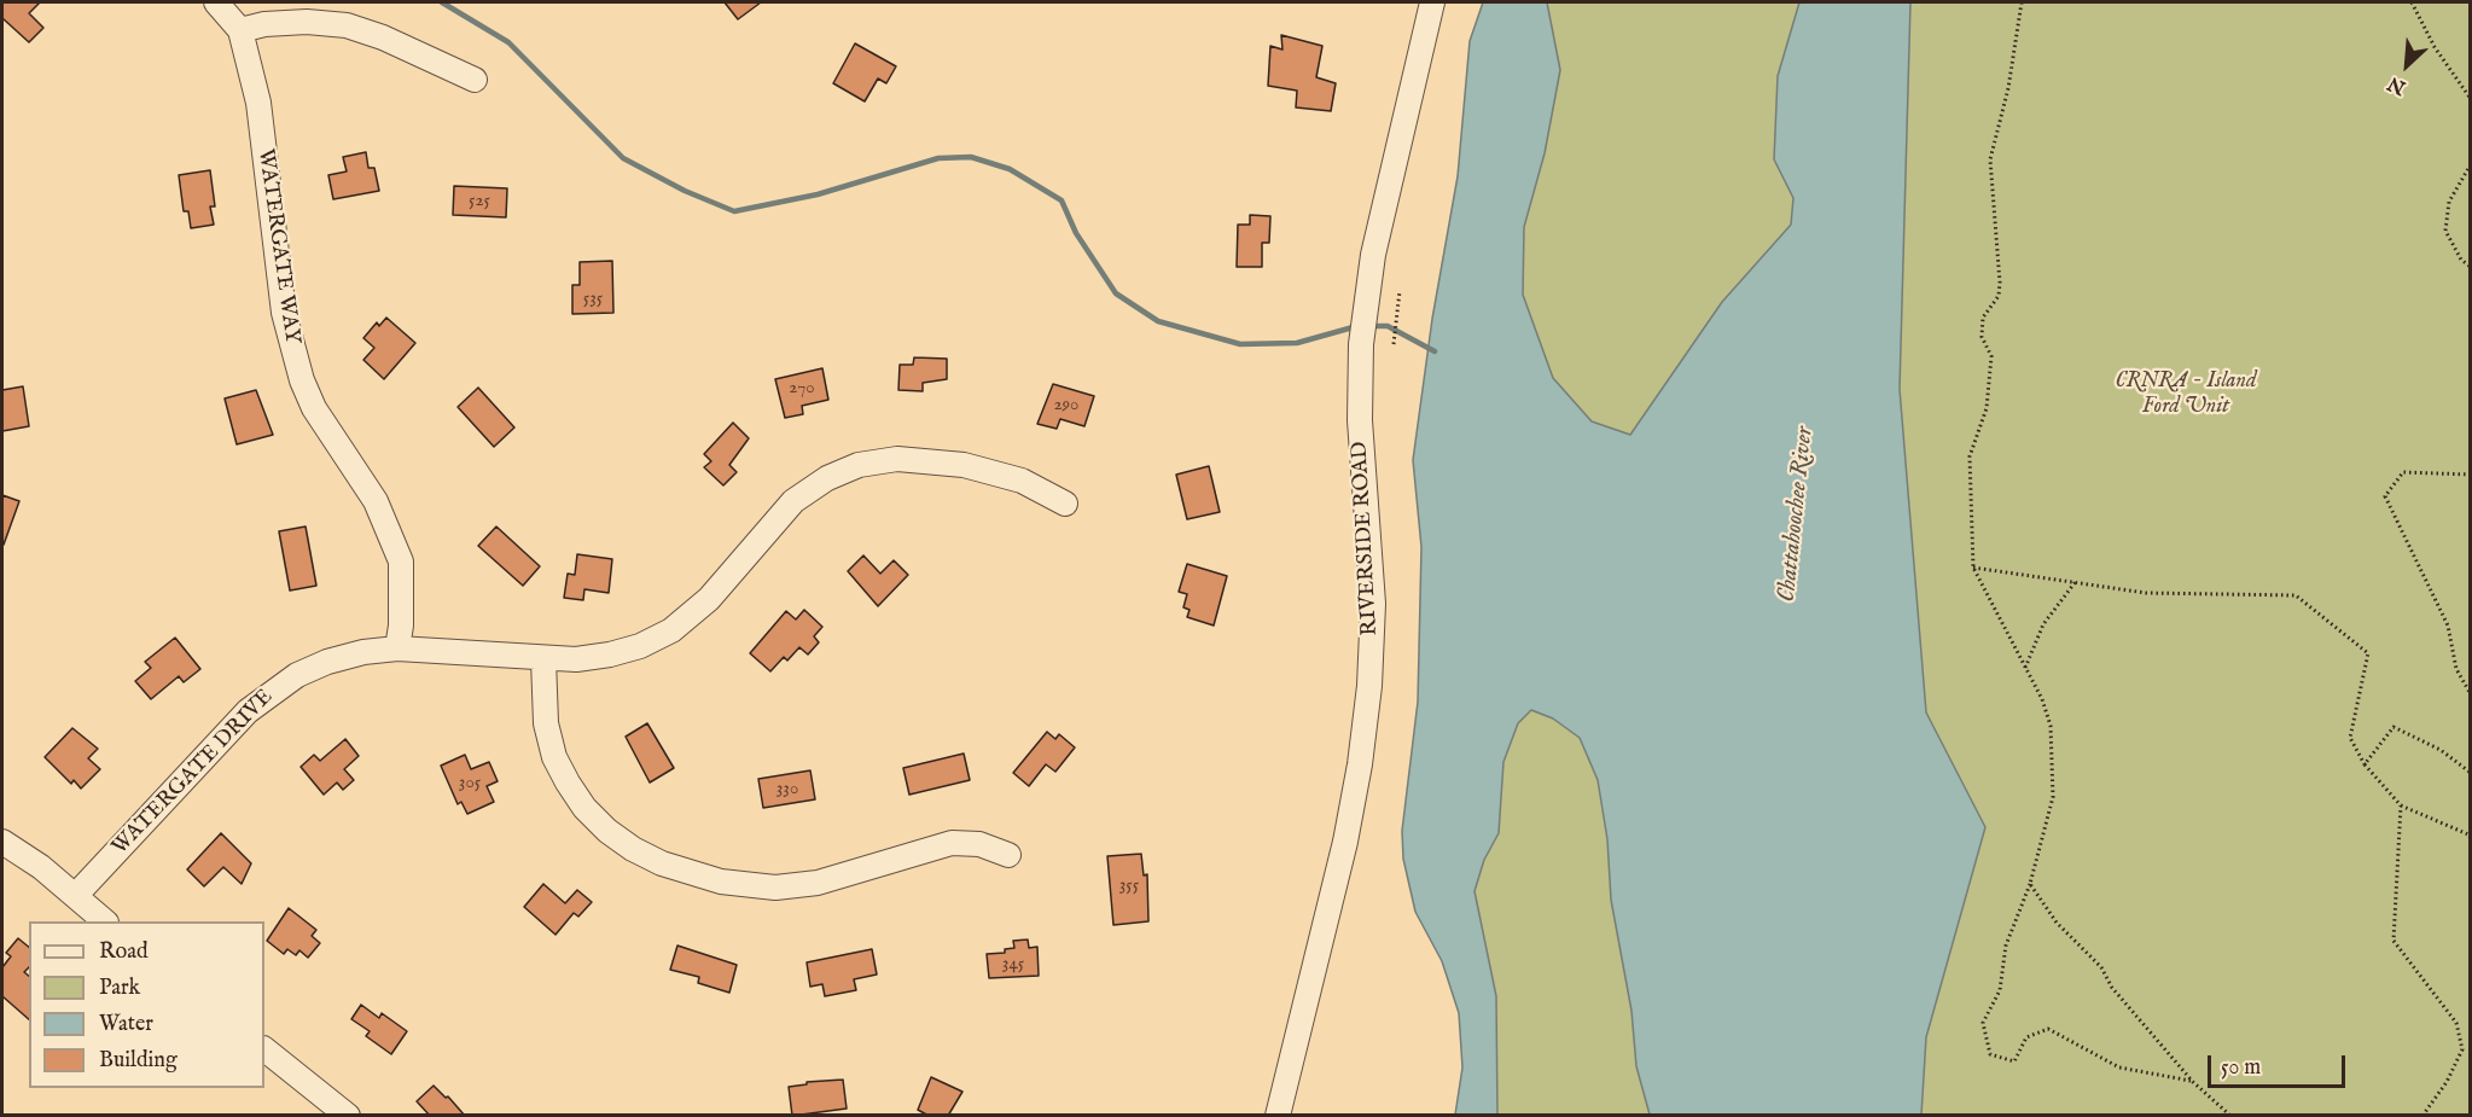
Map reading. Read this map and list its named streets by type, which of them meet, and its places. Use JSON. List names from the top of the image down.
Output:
{
  "streets": {
    "street": ["WATERGATE WAY", "RIVERSIDE ROAD", "WATERGATE DRIVE"]
  },
  "crossings": [
    ["WATERGATE WAY", "WATERGATE DRIVE"]
  ],
  "water": ["Chattahoochee River"],
  "parks": ["CRNRA - Island Ford Unit"],
  "house_numbers": [
    "525",
    "535",
    "270",
    "290",
    "305",
    "330",
    "355",
    "345"
  ],
  "legend": [
    "Road",
    "Park",
    "Water",
    "Building"
  ],
  "scale_bar": "50 m",
  "north": "bottom left"
}
